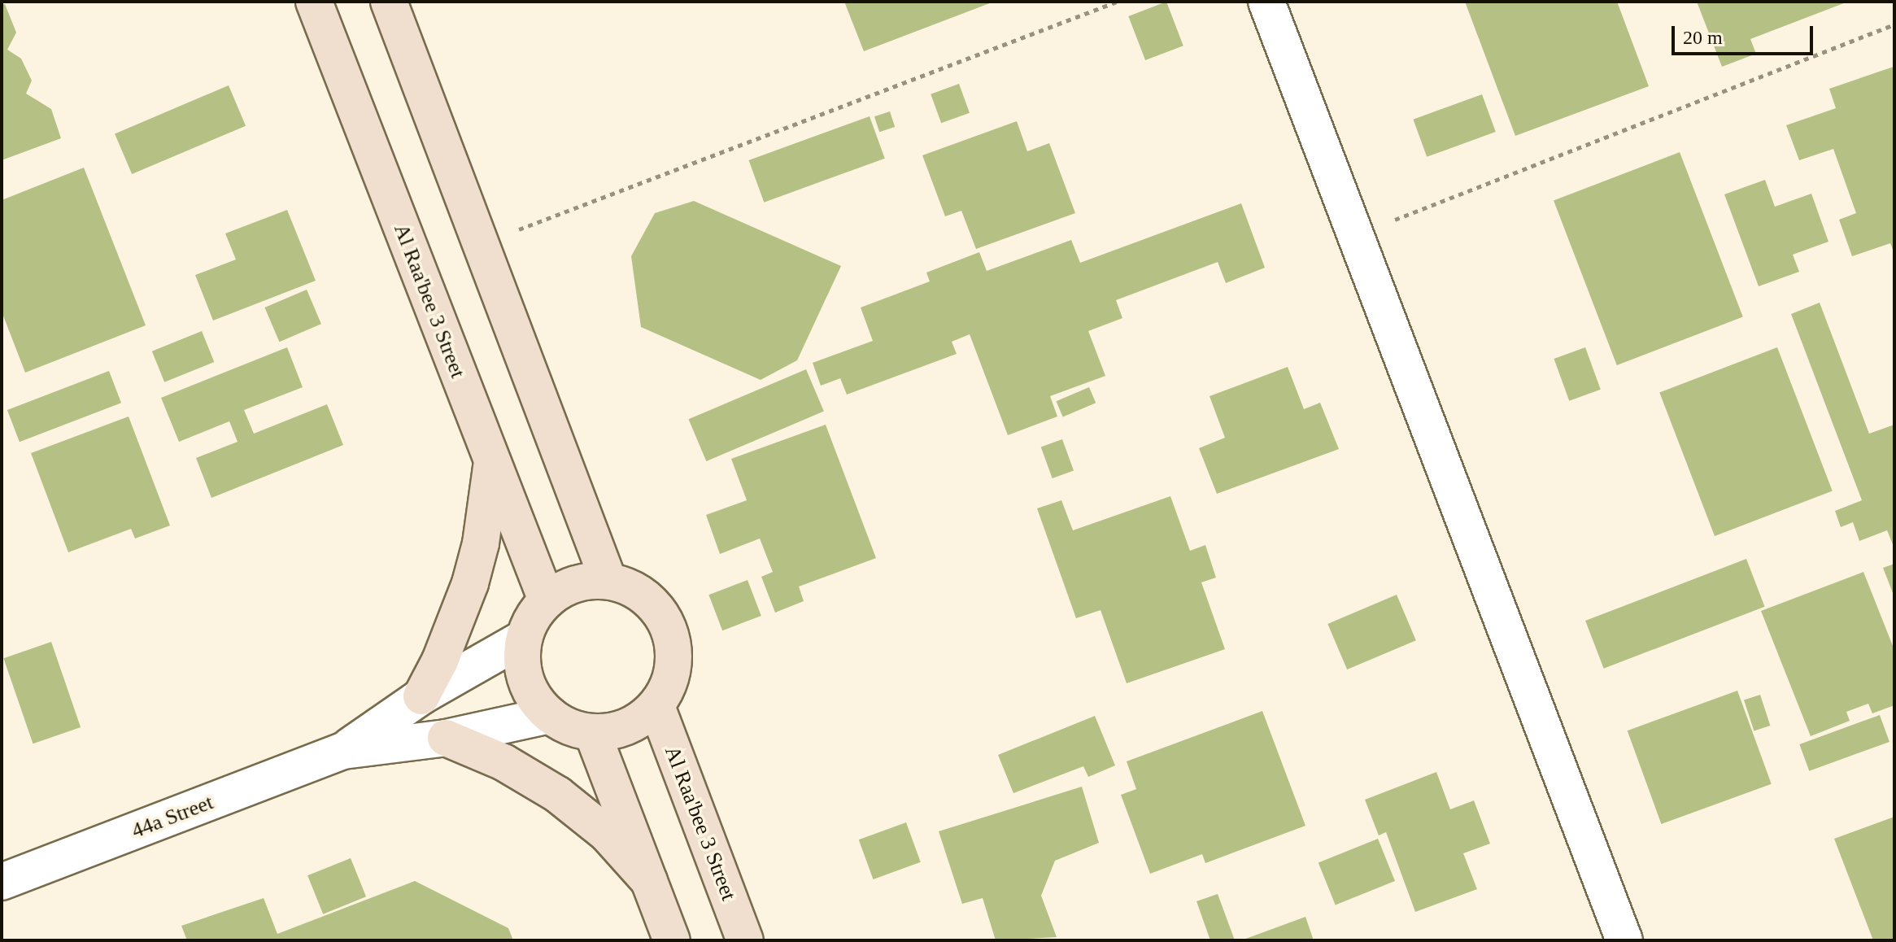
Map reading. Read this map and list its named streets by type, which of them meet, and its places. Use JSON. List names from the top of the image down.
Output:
{
  "streets": {
    "street": ["Al Raa'bee 3 Street", "44a Street"]
  },
  "crossings": [
    ["Al Raa'bee 3 Street", "44a Street"]
  ],
  "scale_bar": "20 m"
}
